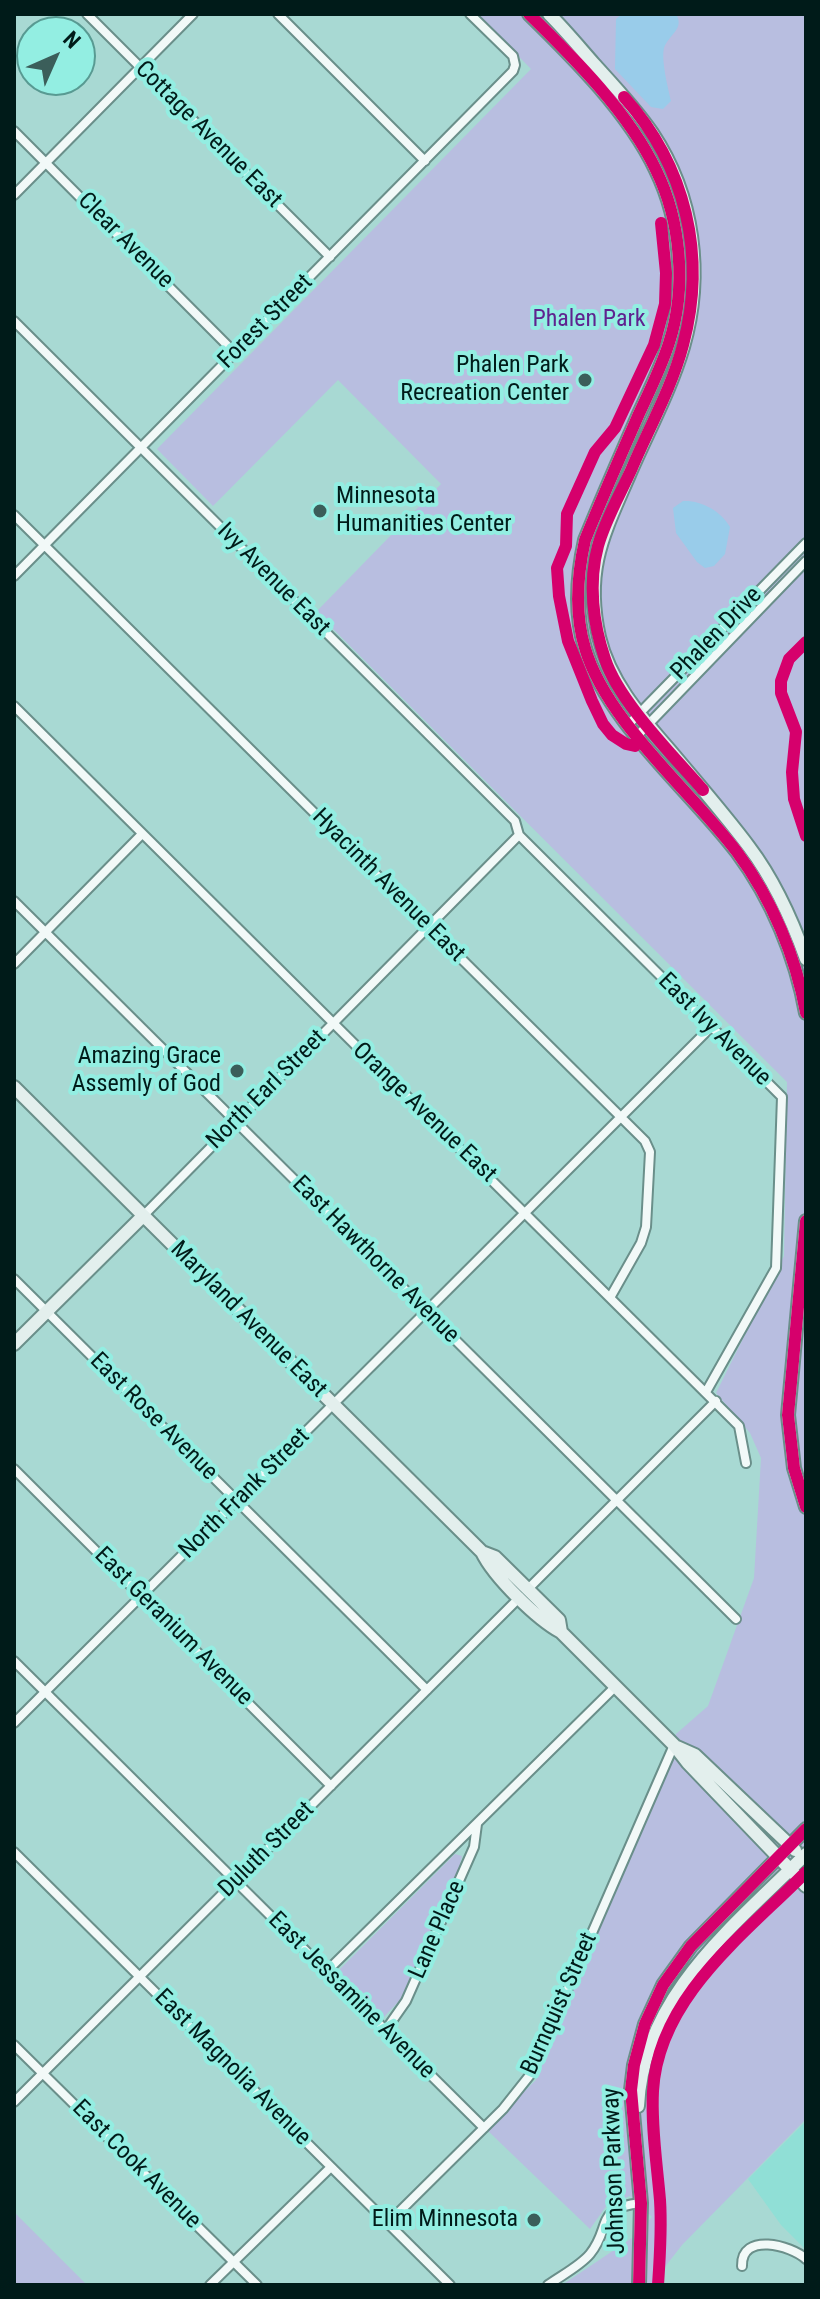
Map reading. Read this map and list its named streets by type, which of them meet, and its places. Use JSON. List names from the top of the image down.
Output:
{
  "streets": {
    "street": [
      "Cottage Avenue East",
      "Clear Avenue",
      "Forest Street",
      "Ivy Avenue East",
      "Phalen Drive",
      "Hyacinth Avenue East",
      "East Ivy Avenue",
      "North Earl Street",
      "Orange Avenue East",
      "East Hawthorne Avenue",
      "Maryland Avenue East",
      "East Rose Avenue",
      "North Frank Street",
      "East Geranium Avenue",
      "Duluth Street",
      "Lane Place",
      "East Jessamine Avenue",
      "Burnquist Street",
      "East Magnolia Avenue",
      "East Cook Avenue",
      "Johnson Parkway"
    ]
  },
  "crossings": [
    ["Cottage Avenue East", "Forest Street"],
    ["Clear Avenue", "Forest Street"],
    ["Forest Street", "Ivy Avenue East"],
    ["Forest Street", "Hyacinth Avenue East"],
    ["Ivy Avenue East", "East Ivy Avenue"],
    ["Ivy Avenue East", "North Earl Street"],
    ["Hyacinth Avenue East", "North Earl Street"],
    ["Hyacinth Avenue East", "Orange Avenue East"],
    ["Hyacinth Avenue East", "North Frank Street"],
    ["East Ivy Avenue", "Orange Avenue East"],
    ["East Ivy Avenue", "North Frank Street"],
    ["North Earl Street", "Orange Avenue East"],
    ["North Earl Street", "East Hawthorne Avenue"],
    ["North Earl Street", "Maryland Avenue East"],
    ["North Earl Street", "East Rose Avenue"],
    ["Orange Avenue East", "North Frank Street"],
    ["Orange Avenue East", "Duluth Street"],
    ["East Hawthorne Avenue", "North Frank Street"],
    ["East Hawthorne Avenue", "Duluth Street"],
    ["Maryland Avenue East", "North Frank Street"],
    ["Maryland Avenue East", "Duluth Street"],
    ["Maryland Avenue East", "Lane Place"],
    ["Maryland Avenue East", "Burnquist Street"],
    ["Maryland Avenue East", "Johnson Parkway"],
    ["East Rose Avenue", "North Frank Street"],
    ["East Rose Avenue", "Duluth Street"],
    ["North Frank Street", "East Geranium Avenue"],
    ["North Frank Street", "East Jessamine Avenue"],
    ["East Geranium Avenue", "Duluth Street"],
    ["Duluth Street", "East Jessamine Avenue"],
    ["Duluth Street", "East Magnolia Avenue"],
    ["Duluth Street", "East Cook Avenue"],
    ["Lane Place", "East Jessamine Avenue"],
    ["East Jessamine Avenue", "Burnquist Street"],
    ["Burnquist Street", "East Magnolia Avenue"]
  ],
  "parks": ["Phalen Park"],
  "places": [
    "Phalen Park Recreation Center",
    "Minnesota Humanities Center",
    "Amazing Grace Assemly of God",
    "Elim Minnesota"
  ],
  "north": "top right"
}
